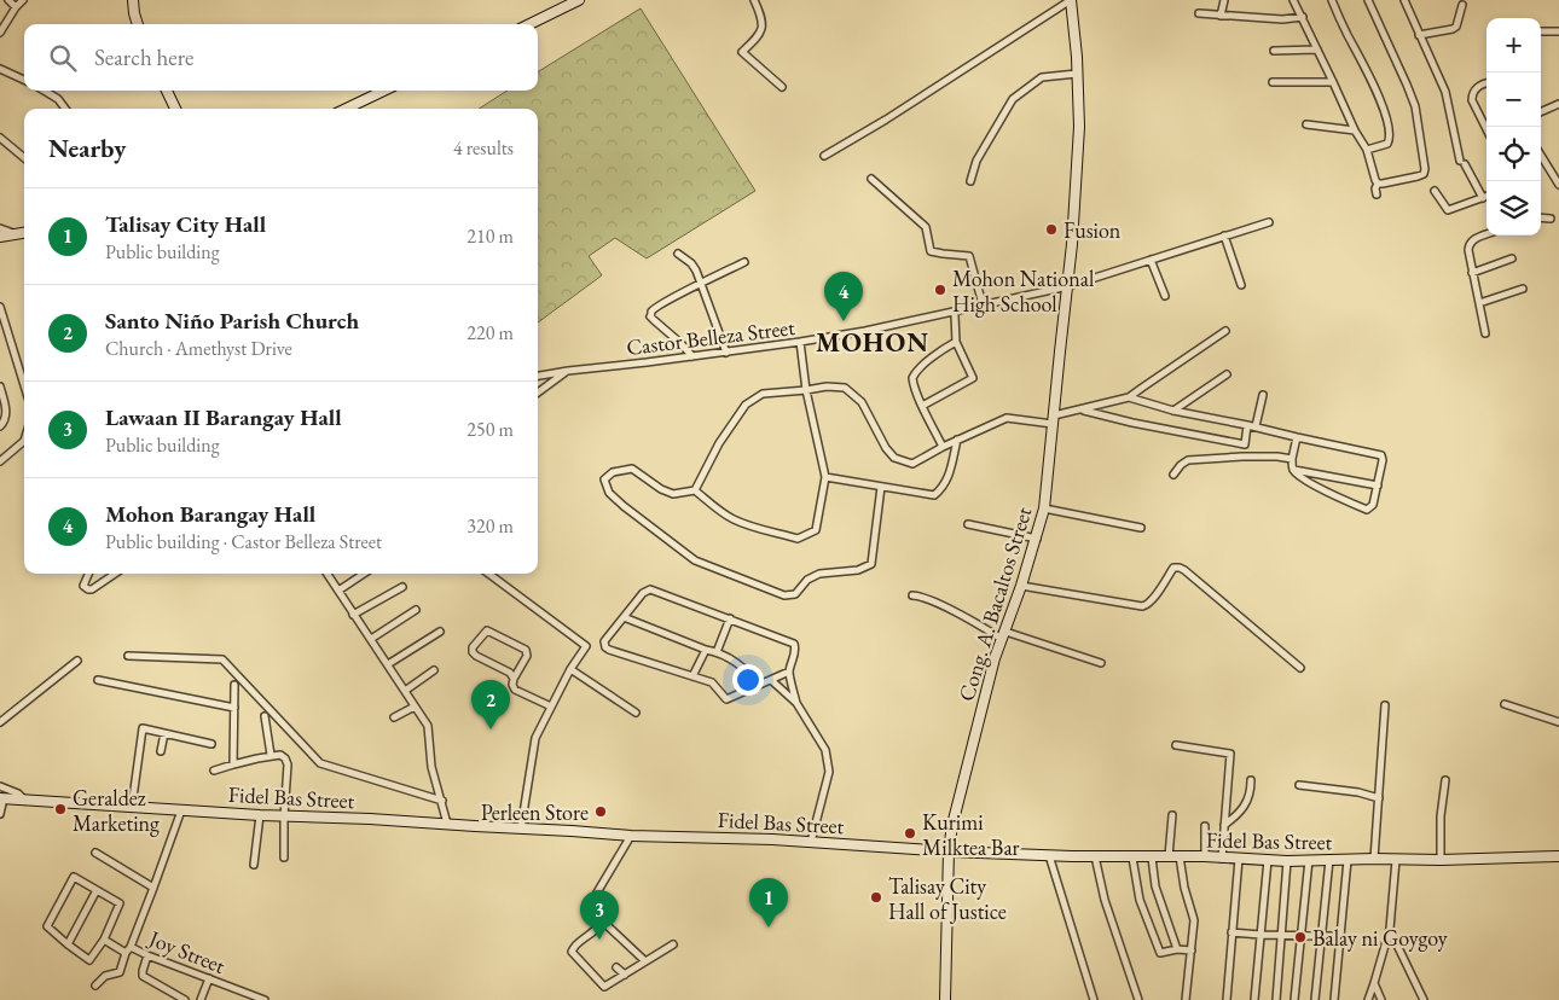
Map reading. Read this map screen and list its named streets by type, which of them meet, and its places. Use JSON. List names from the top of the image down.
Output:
{
  "streets": {
    "street": [
      "Castor Belleza Street",
      "Cong. A. Bacaltos Street",
      "Fidel Bas Street",
      "Joy Street"
    ]
  },
  "crossings": [
    ["Castor Belleza Street", "Cong. A. Bacaltos Street"],
    ["Cong. A. Bacaltos Street", "Fidel Bas Street"]
  ],
  "districts": ["MOHON"],
  "places": [
    "Fusion",
    "Mohon National High School",
    "Geraldez Marketing",
    "Perleen Store",
    "Kurimi Milktea Bar",
    "Talisay City Hall of Justice",
    "Balay ni Goygoy"
  ],
  "page": {
    "map_buttons": ["+", "−"],
    "search": "Search here",
    "heading": ["Nearby", "4 results"],
    "list": [
      {
        "mark": "1",
        "name": "Talisay City Hall",
        "note": "Public building",
        "value": "210 m"
      },
      {
        "mark": "2",
        "name": "Santo Niño Parish Church",
        "note": "Church · Amethyst Drive",
        "value": "220 m"
      },
      {
        "mark": "3",
        "name": "Lawaan II Barangay Hall",
        "note": "Public building",
        "value": "250 m"
      },
      {
        "mark": "4",
        "name": "Mohon Barangay Hall",
        "note": "Public building · Castor Belleza Street",
        "value": "320 m"
      }
    ],
    "pins": [
      "4",
      "2",
      "1",
      "3"
    ]
  }
}
